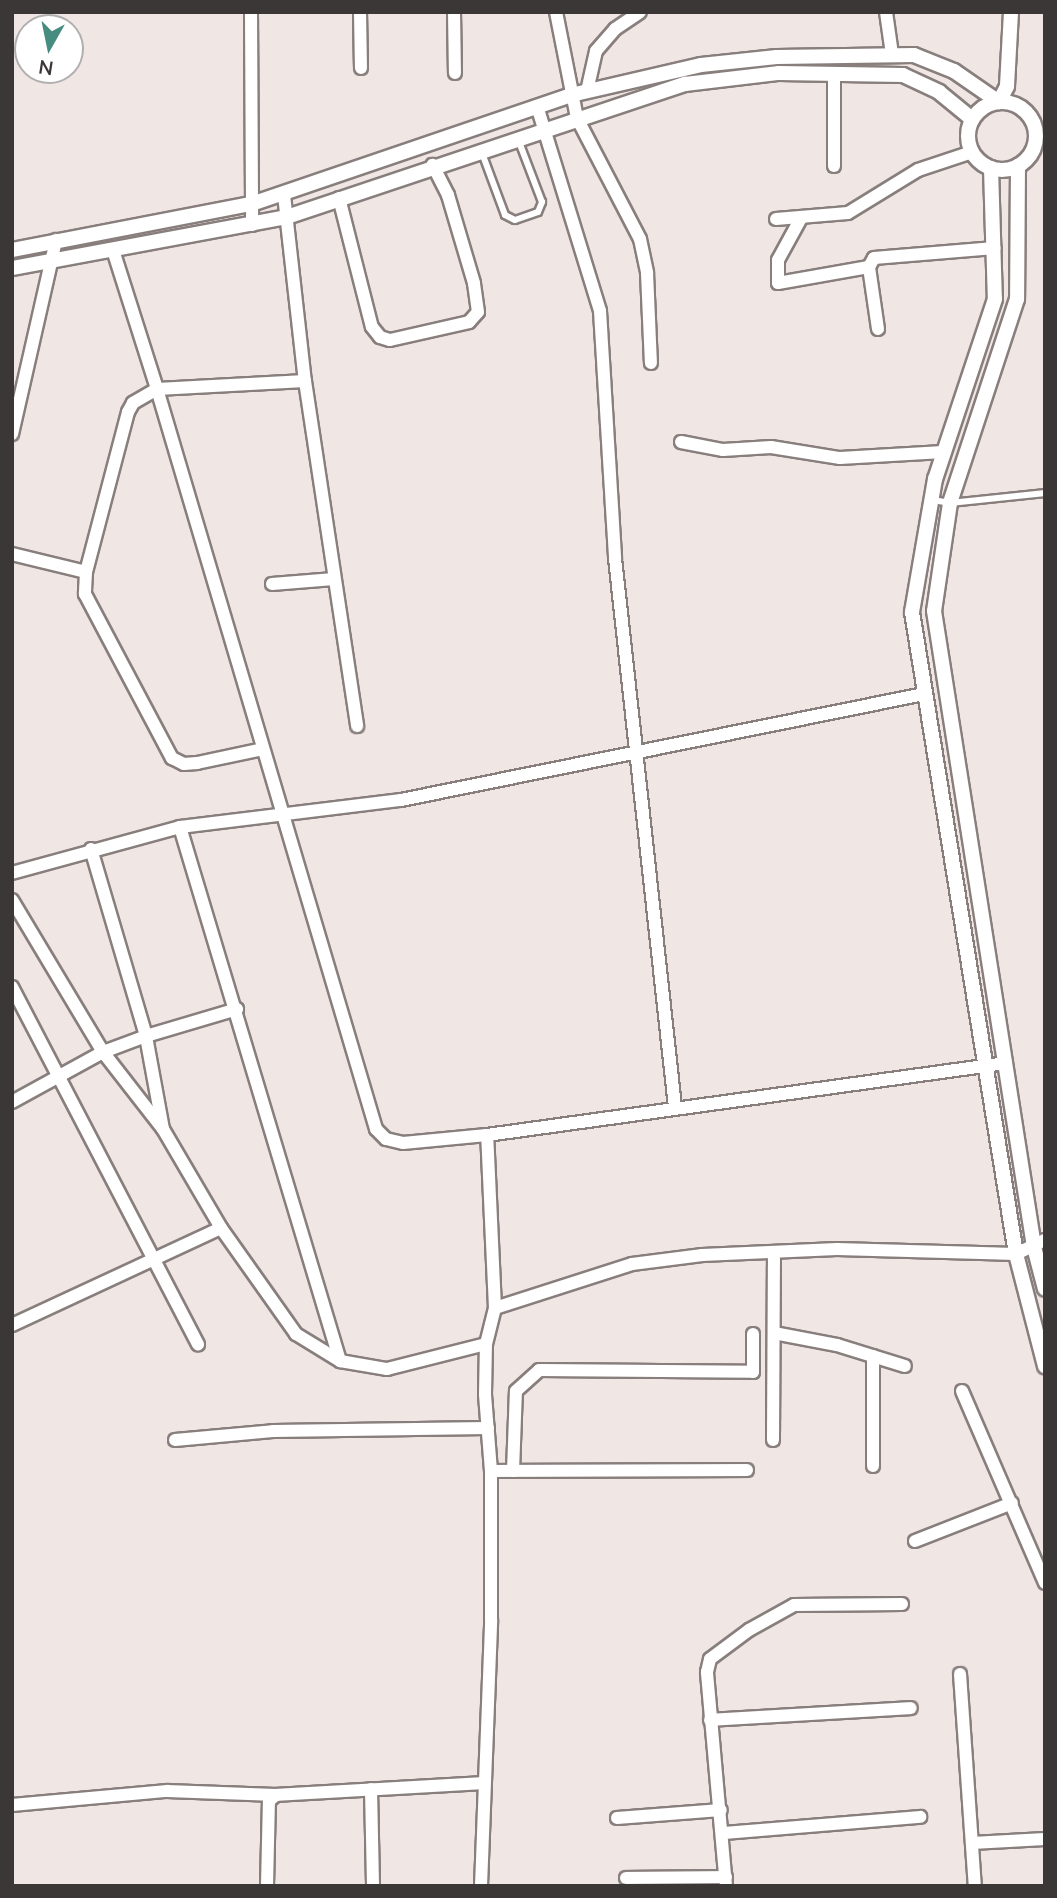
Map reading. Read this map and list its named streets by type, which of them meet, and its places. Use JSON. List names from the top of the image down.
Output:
{
  "north": "bottom"
}
